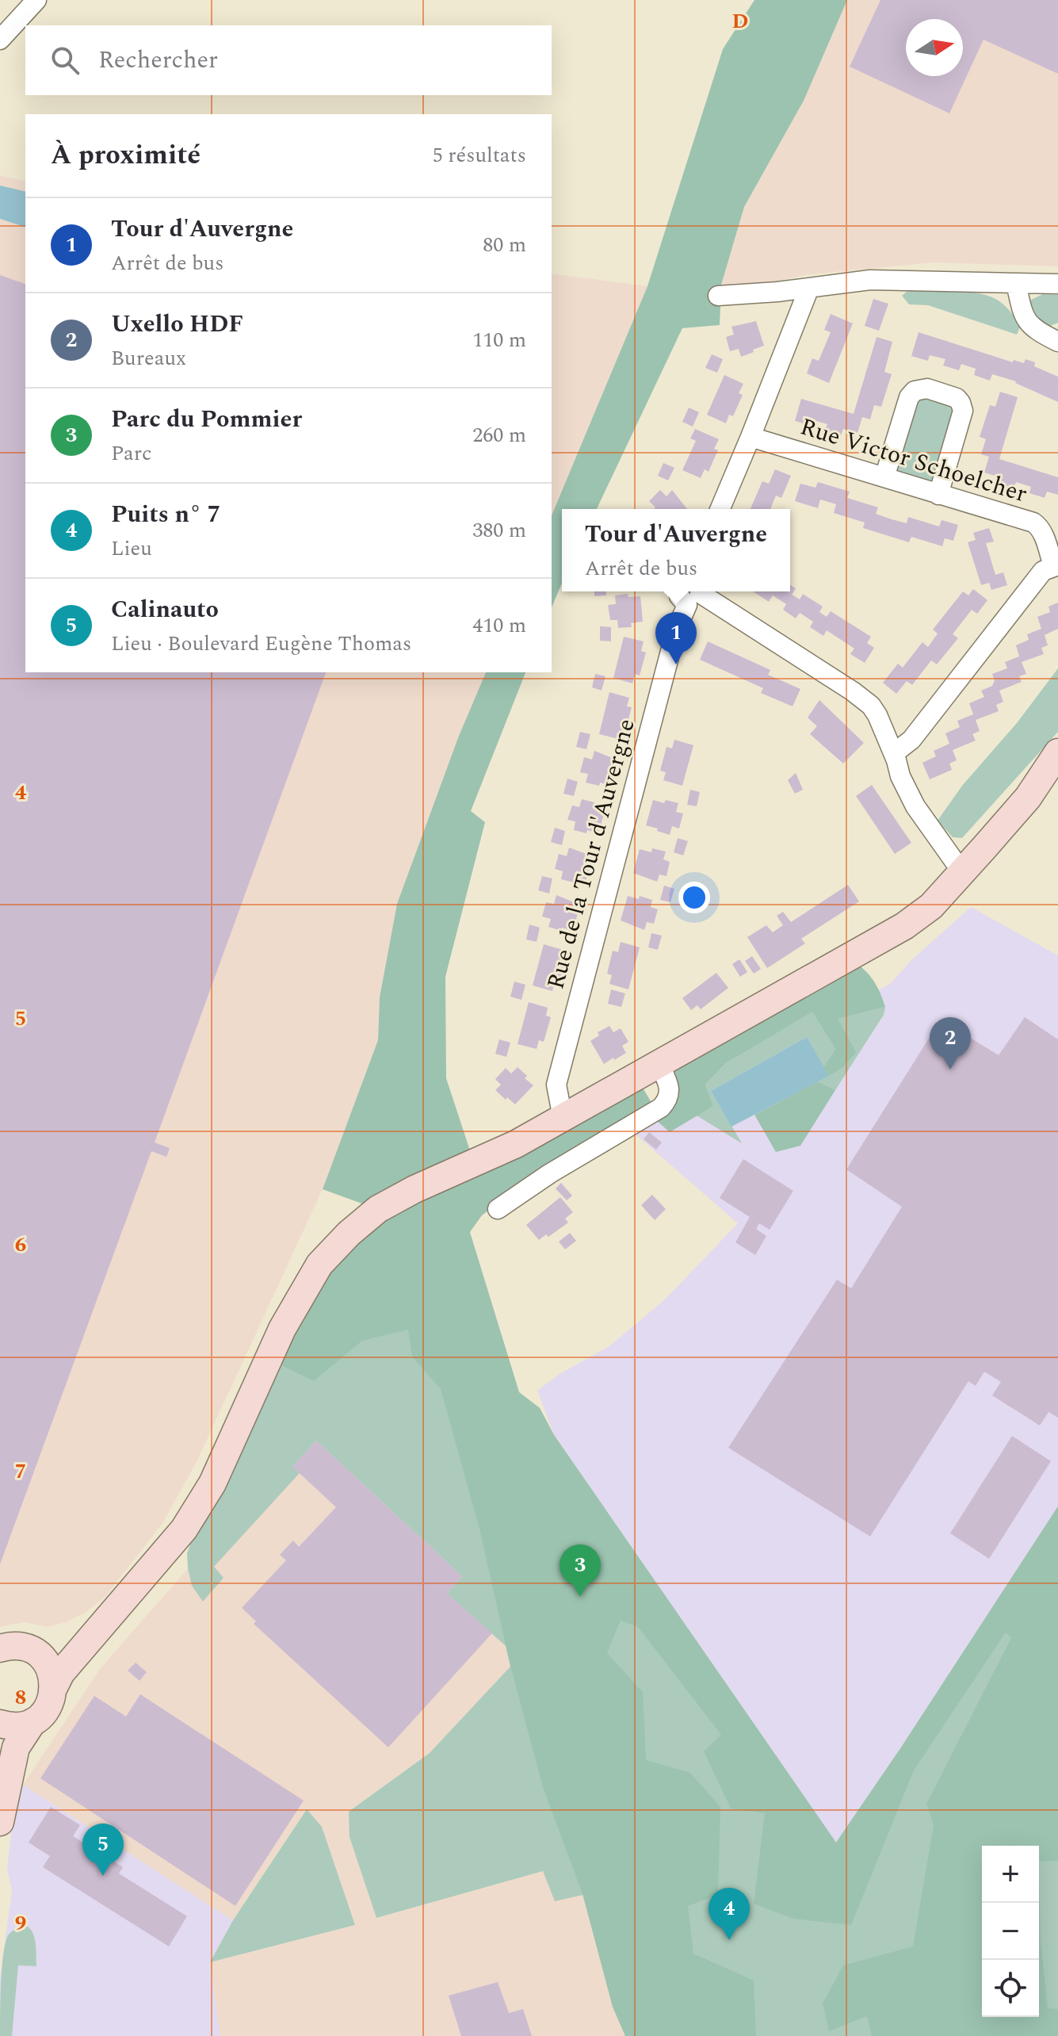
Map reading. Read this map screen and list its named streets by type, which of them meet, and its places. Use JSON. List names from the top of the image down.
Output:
{
  "streets": {
    "street": ["Rue Victor Schoelcher", "Rue de la Tour d'Auvergne"]
  },
  "north": "right",
  "page": {
    "search": "Rechercher",
    "heading": ["À proximité", "5 résultats"],
    "list": [
      {
        "mark": "1",
        "name": "Tour d'Auvergne",
        "note": "Arrêt de bus",
        "value": "80 m"
      },
      {
        "mark": "2",
        "name": "Uxello HDF",
        "note": "Bureaux",
        "value": "110 m"
      },
      {
        "mark": "3",
        "name": "Parc du Pommier",
        "note": "Parc",
        "value": "260 m"
      },
      {
        "mark": "4",
        "name": "Puits n° 7",
        "note": "Lieu",
        "value": "380 m"
      },
      {
        "mark": "5",
        "name": "Calinauto",
        "note": "Lieu · Boulevard Eugène Thomas",
        "value": "410 m"
      }
    ],
    "popup": ["Tour d'Auvergne", "Arrêt de bus"],
    "pins": [
      "1",
      "2",
      "3",
      "5",
      "4"
    ],
    "map_buttons": ["+", "−"]
  },
  "grid": {
    "columns": ["D"],
    "rows": [
      "4",
      "5",
      "6",
      "7",
      "8",
      "9"
    ]
  }
}
